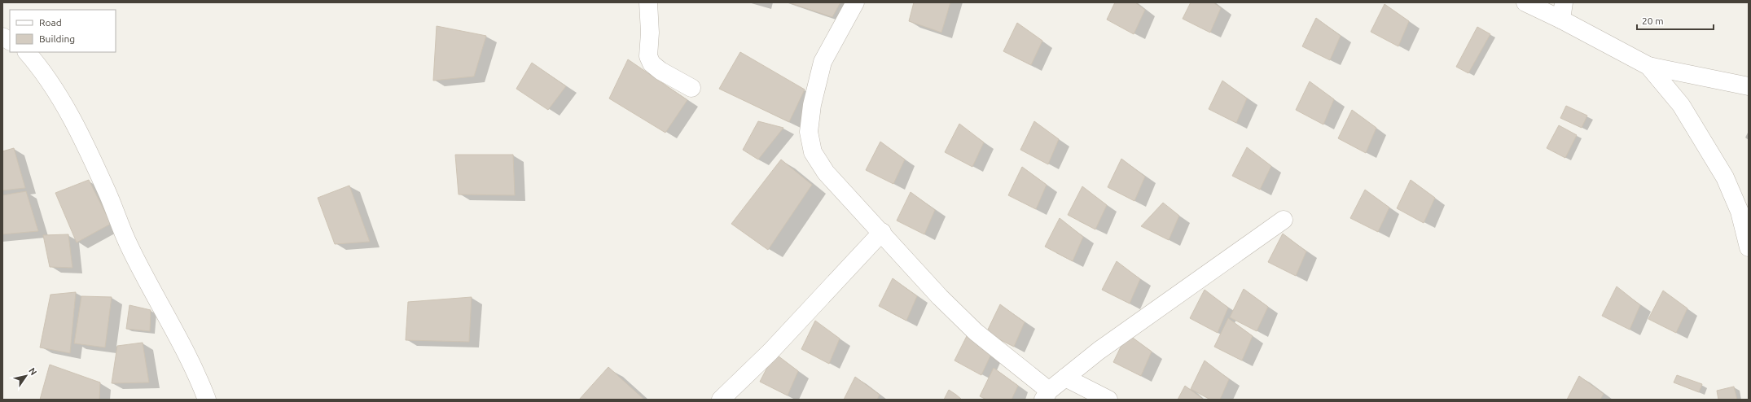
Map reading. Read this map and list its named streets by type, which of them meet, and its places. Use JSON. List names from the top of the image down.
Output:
{
  "legend": ["Road", "Building"],
  "scale_bar": "20 m",
  "north": "top right"
}
